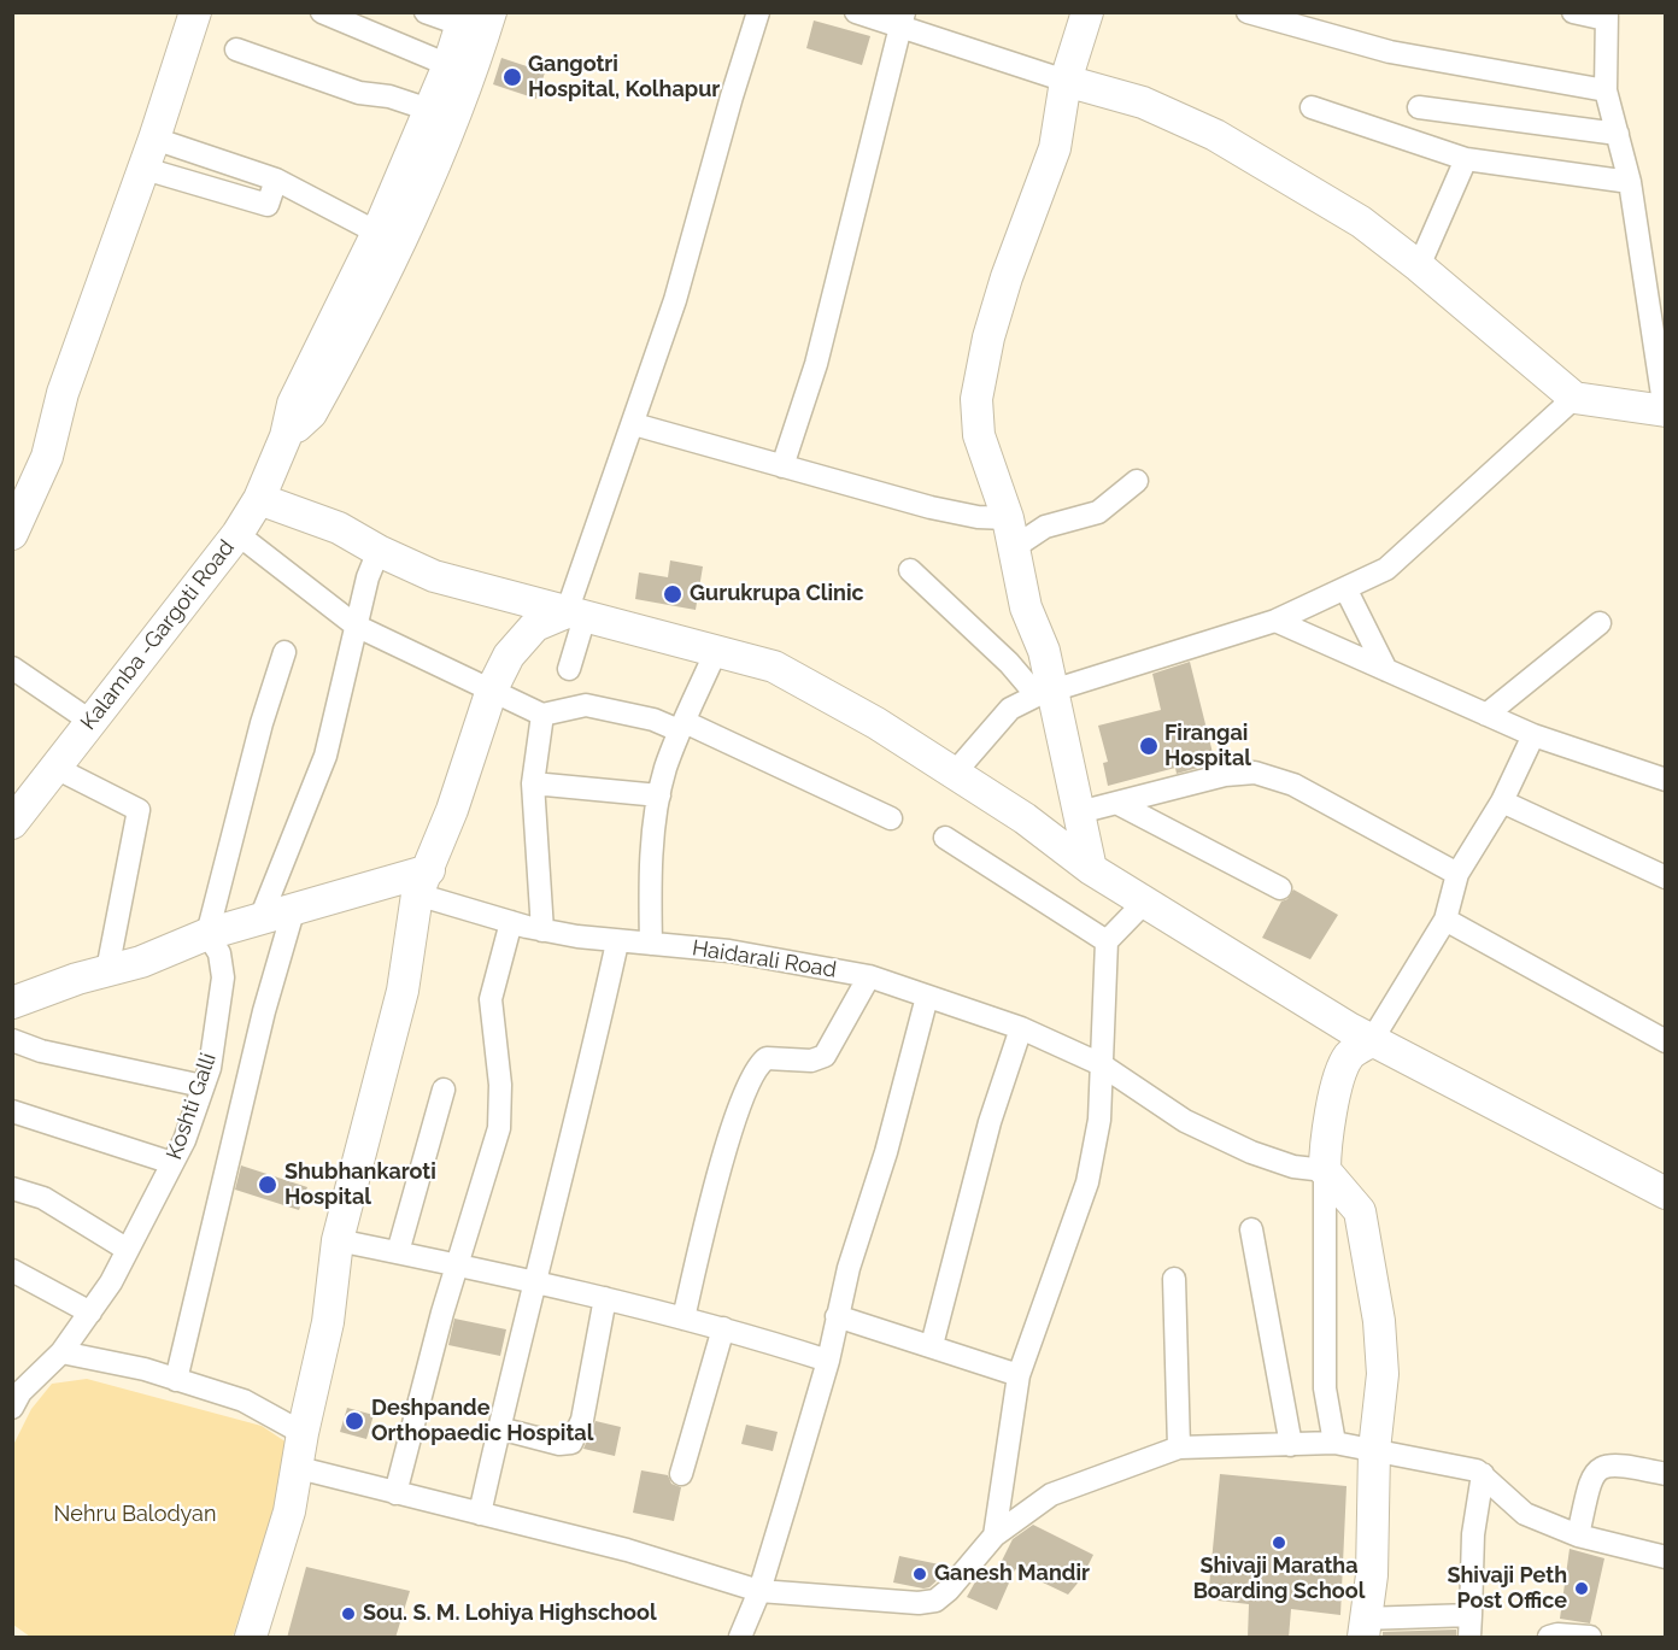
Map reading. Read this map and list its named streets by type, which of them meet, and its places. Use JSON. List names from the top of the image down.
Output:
{
  "streets": {
    "street": ["Kalamba -Gargoti Road", "Haidarali Road", "Koshti Galli"]
  },
  "parks": ["Nehru Balodyan"],
  "places": [
    "Gangotri Hospital, Kolhapur",
    "Gurukrupa Clinic",
    "Firangai Hospital",
    "Shubhankaroti Hospital",
    "Deshpande Orthopaedic Hospital",
    "Shivaji Maratha Boarding School",
    "Ganesh Mandir",
    "Shivaji Peth Post Office",
    "Sou. S. M. Lohiya Highschool"
  ]
}
